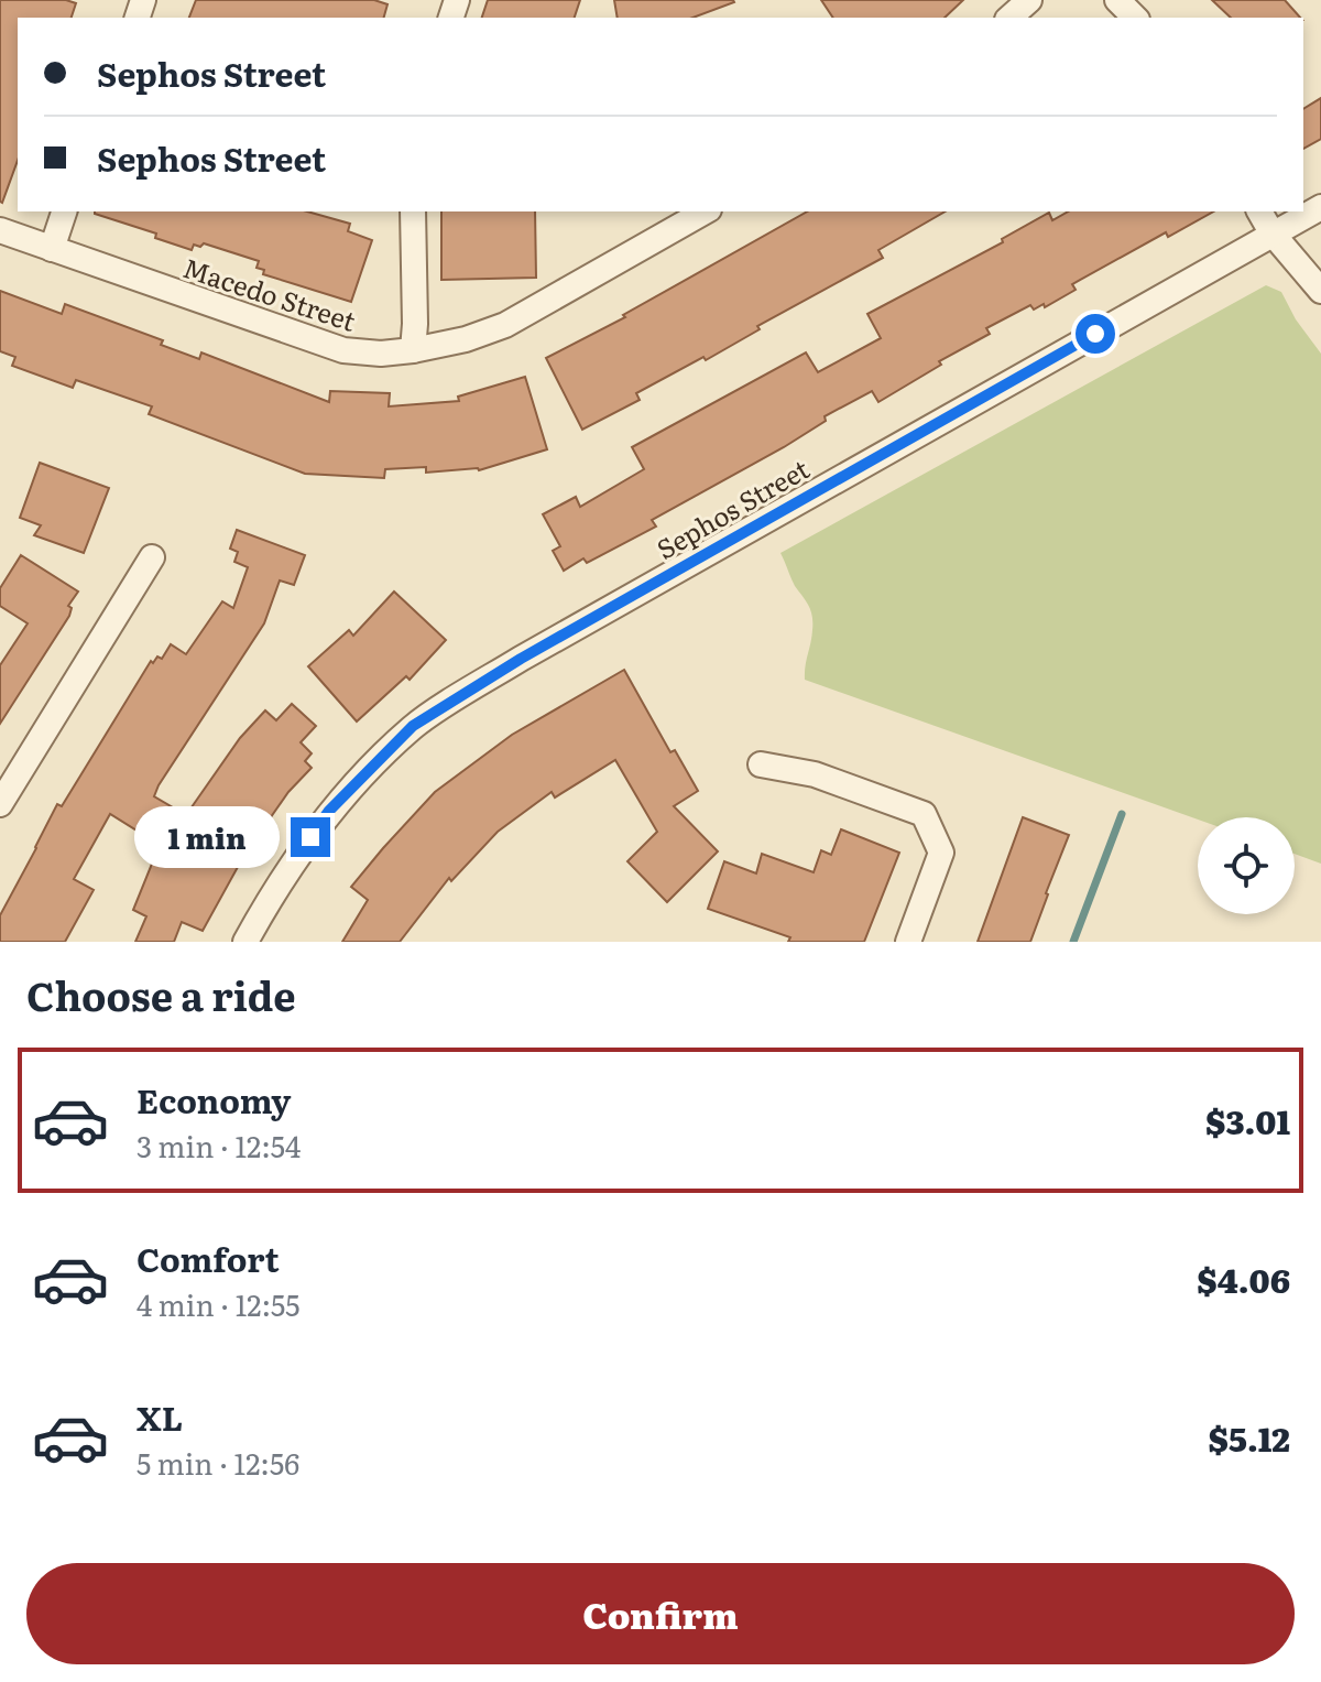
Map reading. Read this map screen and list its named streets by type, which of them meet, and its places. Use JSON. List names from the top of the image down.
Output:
{
  "streets": {
    "street": ["Macedo Street", "Sephos Street"]
  },
  "page": {
    "banner": ["Sephos Street", "Sephos Street"],
    "bubble": "1 min",
    "heading": "Choose a ride",
    "list": [
      {
        "name": "Economy",
        "note": "3 min · 12:54",
        "value": "$3.01"
      },
      {
        "name": "Comfort",
        "note": "4 min · 12:55",
        "value": "$4.06"
      },
      {
        "name": "XL",
        "note": "5 min · 12:56",
        "value": "$5.12"
      }
    ],
    "buttons": "Confirm"
  }
}
